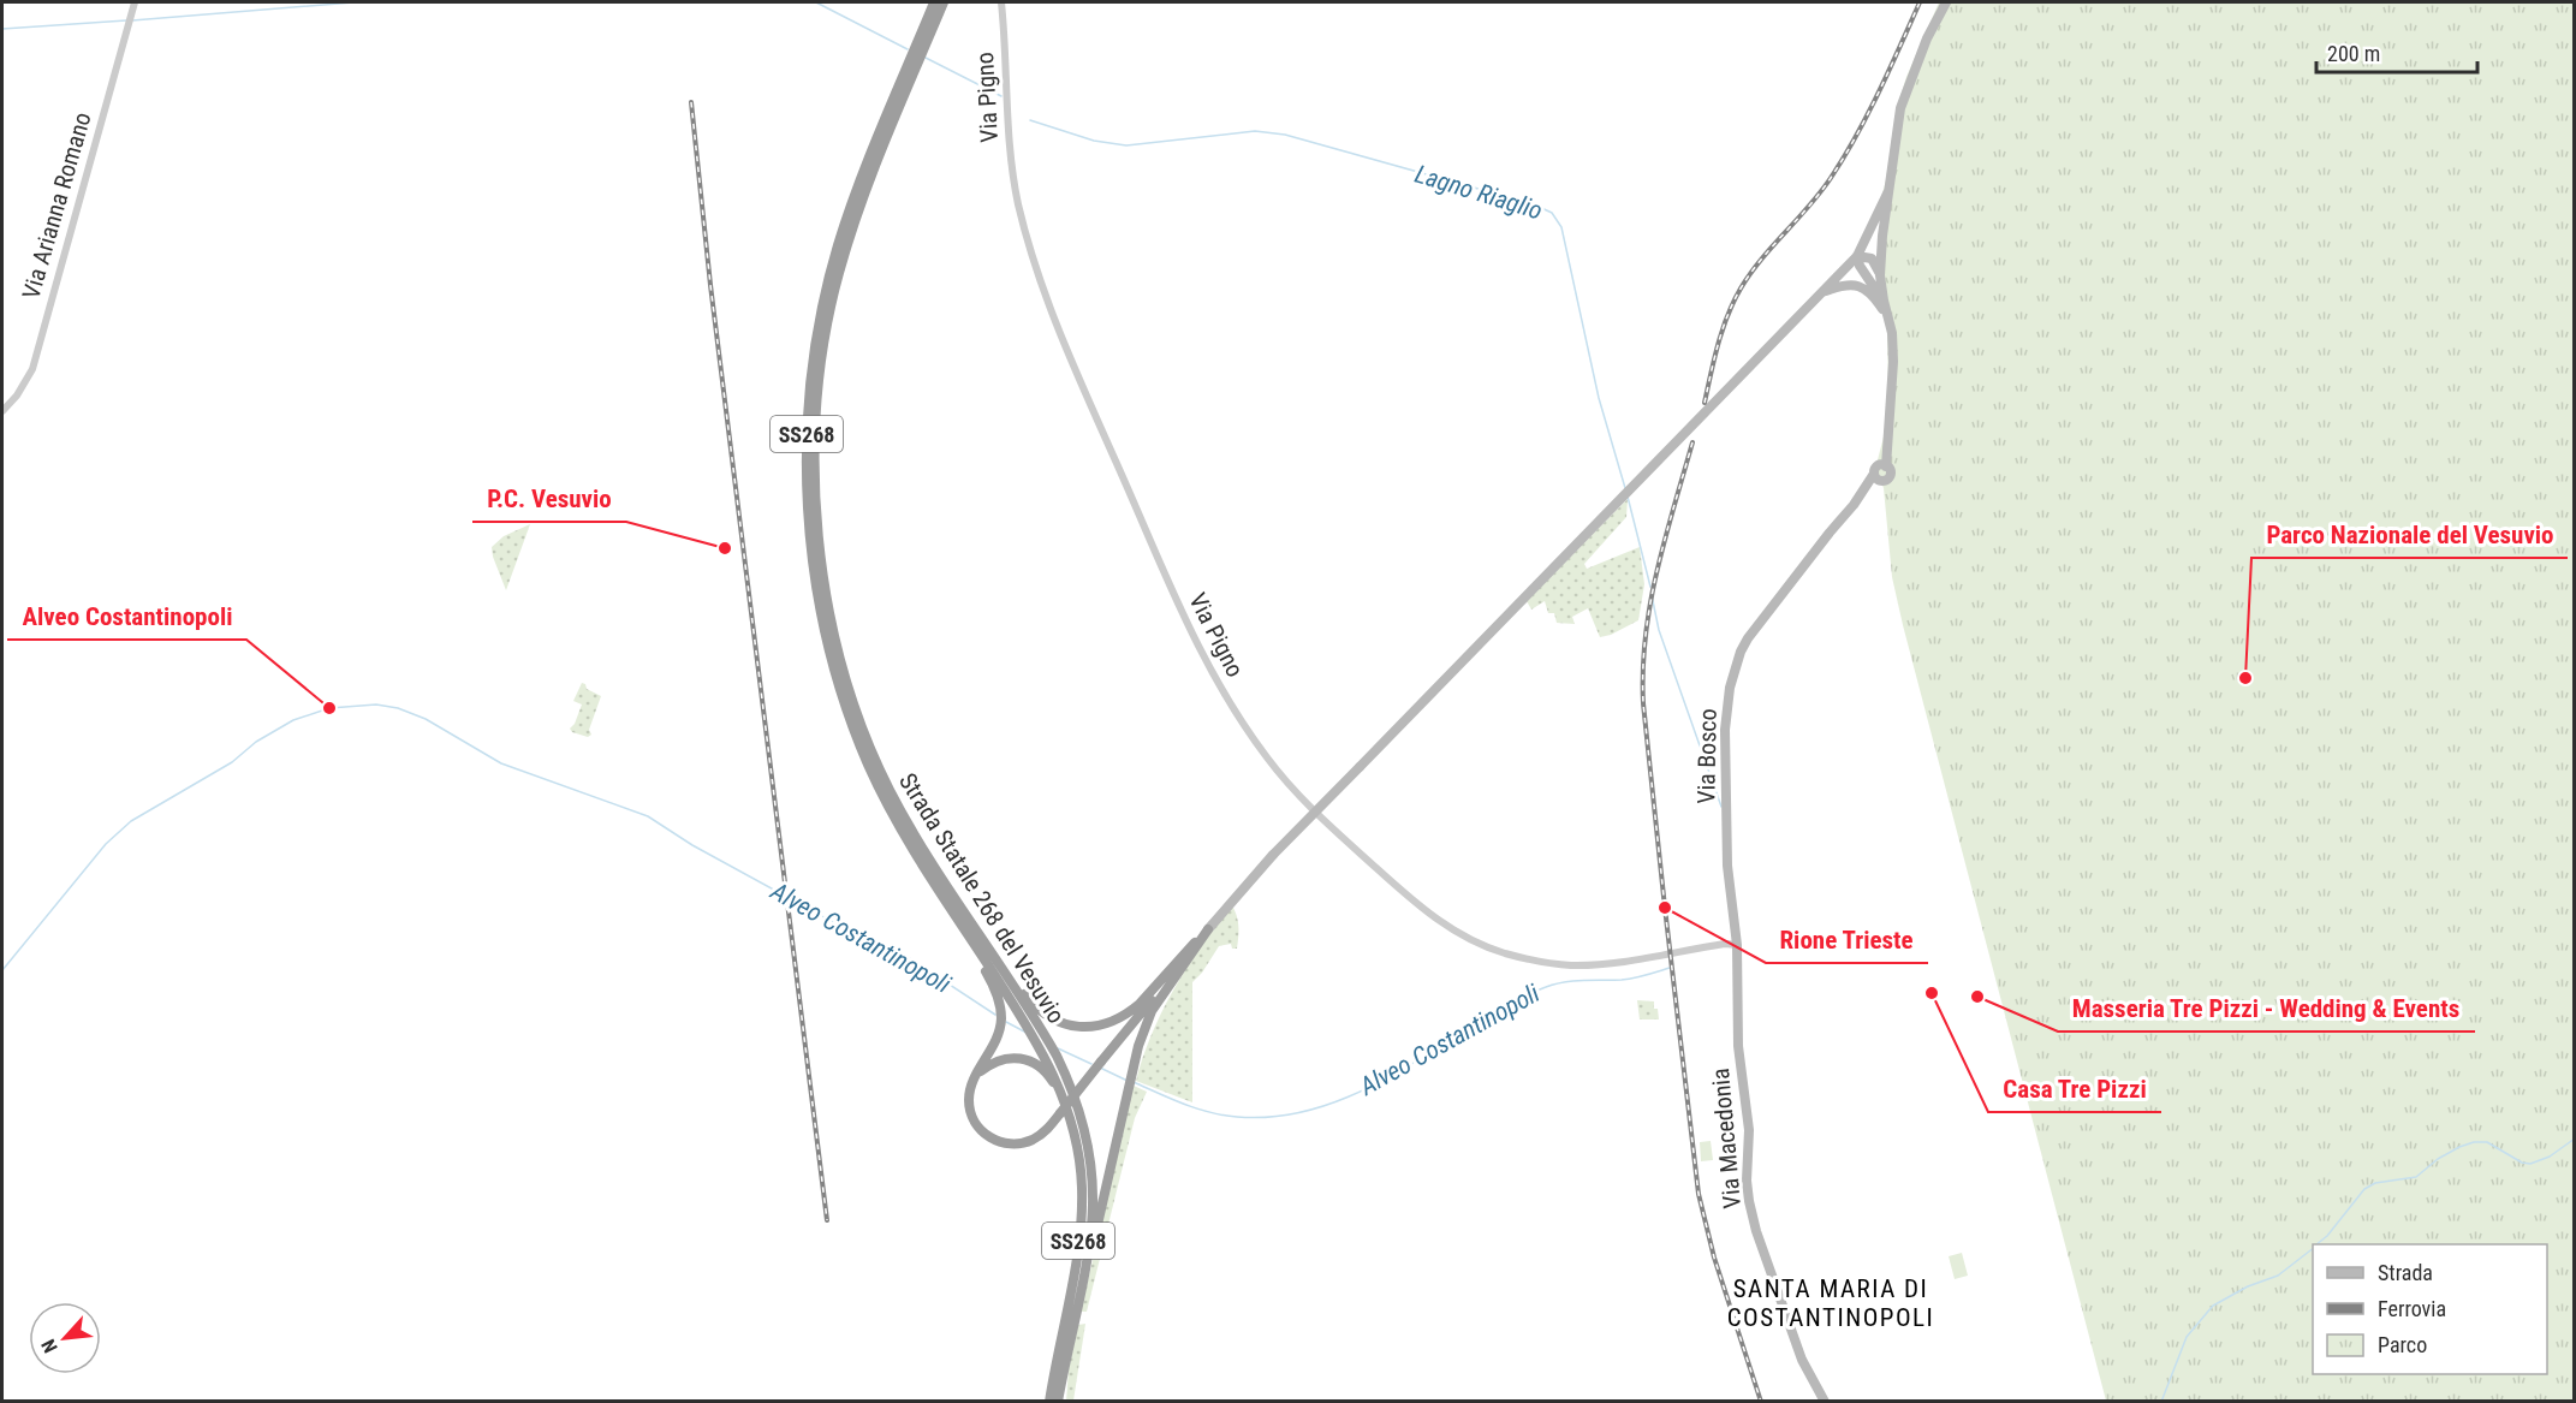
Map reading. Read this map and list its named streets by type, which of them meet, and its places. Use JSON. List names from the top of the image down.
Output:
{
  "streets": {
    "highway": ["SS268", "Strada Statale 268 del Vesuvio"],
    "main road": ["Via Bosco", "Via Macedonia"],
    "street": ["Via Pigno", "Via Arianna Romano"]
  },
  "crossings": [
    ["Via Pigno", "Via Bosco"],
    ["Via Pigno", "Via Macedonia"],
    ["Via Bosco", "Via Macedonia"]
  ],
  "districts": ["SANTA MARIA DI COSTANTINOPOLI"],
  "water": ["Lagno Riaglio", "Alveo Costantinopoli"],
  "places": [
    "P.C. Vesuvio",
    "Parco Nazionale del Vesuvio",
    "Alveo Costantinopoli",
    "Rione Trieste",
    "Casa Tre Pizzi",
    "Masseria Tre Pizzi - Wedding & Events"
  ],
  "legend": ["Strada", "Ferrovia", "Parco"],
  "scale_bar": "200 m",
  "north": "bottom left"
}
